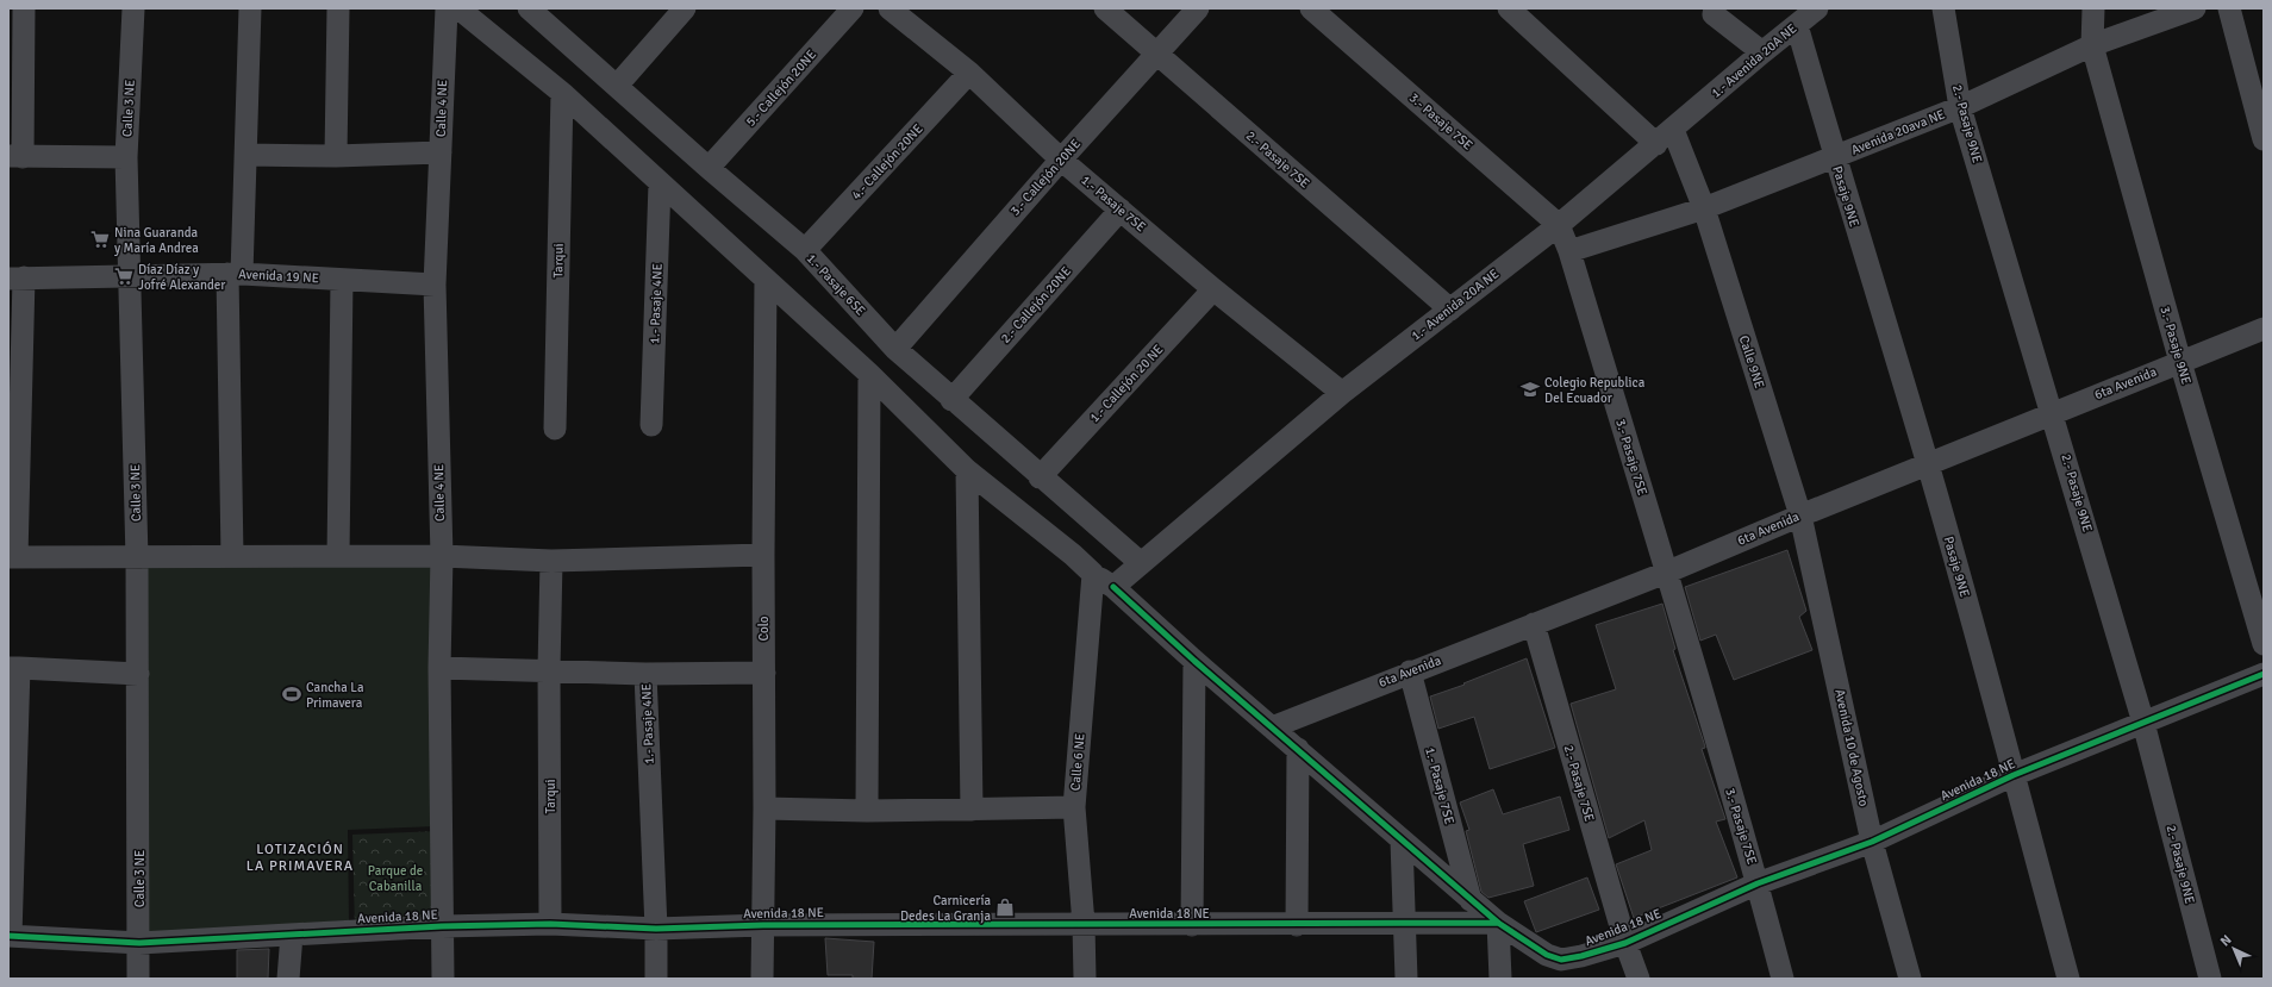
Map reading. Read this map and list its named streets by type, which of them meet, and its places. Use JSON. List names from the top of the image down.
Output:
{
  "streets": {
    "street": [
      "1.- Avenida 20A NE",
      "5.- Callejón 20NE",
      "Calle 3 NE",
      "Calle 4 NE",
      "3.- Pasaje 7SE",
      "2.- Pasaje 9NE",
      "Avenida 20ava NE",
      "2.- Pasaje 7SE",
      "4.- Callejón 20NE",
      "3.- Callejón 20NE",
      "Pasaje 9NE",
      "1.- Pasaje 7SE",
      "Tarqui",
      "Avenida 19 NE",
      "1.- Pasaje 6SE",
      "1.- Pasaje 4NE",
      "2.- Callejón 20NE",
      "3.- Pasaje 9NE",
      "Calle 9NE",
      "1.- Callejón 20 NE",
      "6ta Avenida",
      "Colo",
      "Avenida 10 de Agosto",
      "Calle 6 NE",
      "Avenida 18 NE"
    ]
  },
  "crossings": [
    ["1.- Avenida 20A NE", "3.- Pasaje 7SE"],
    ["1.- Avenida 20A NE", "2.- Pasaje 7SE"],
    ["1.- Avenida 20A NE", "Pasaje 9NE"],
    ["1.- Avenida 20A NE", "1.- Pasaje 7SE"],
    ["1.- Avenida 20A NE", "1.- Pasaje 6SE"],
    ["1.- Avenida 20A NE", "Calle 9NE"],
    ["5.- Callejón 20NE", "1.- Pasaje 6SE"],
    ["Calle 3 NE", "Avenida 19 NE"],
    ["Calle 3 NE", "Avenida 18 NE"],
    ["Calle 4 NE", "Avenida 19 NE"],
    ["Calle 4 NE", "1.- Pasaje 4NE"],
    ["Calle 4 NE", "Avenida 18 NE"],
    ["3.- Pasaje 7SE", "Avenida 20ava NE"],
    ["3.- Pasaje 7SE", "6ta Avenida"],
    ["3.- Pasaje 7SE", "Avenida 18 NE"],
    ["2.- Pasaje 9NE", "Avenida 20ava NE"],
    ["2.- Pasaje 9NE", "6ta Avenida"],
    ["2.- Pasaje 9NE", "Avenida 18 NE"],
    ["Avenida 20ava NE", "Pasaje 9NE"],
    ["Avenida 20ava NE", "3.- Pasaje 9NE"],
    ["Avenida 20ava NE", "Calle 9NE"],
    ["2.- Pasaje 7SE", "3.- Callejón 20NE"],
    ["2.- Pasaje 7SE", "6ta Avenida"],
    ["2.- Pasaje 7SE", "Avenida 18 NE"],
    ["4.- Callejón 20NE", "1.- Pasaje 7SE"],
    ["4.- Callejón 20NE", "1.- Pasaje 6SE"],
    ["3.- Callejón 20NE", "1.- Pasaje 7SE"],
    ["3.- Callejón 20NE", "1.- Pasaje 6SE"],
    ["Pasaje 9NE", "6ta Avenida"],
    ["Pasaje 9NE", "Avenida 18 NE"],
    ["1.- Pasaje 7SE", "2.- Callejón 20NE"],
    ["1.- Pasaje 7SE", "1.- Callejón 20 NE"],
    ["1.- Pasaje 7SE", "6ta Avenida"],
    ["Tarqui", "1.- Pasaje 4NE"],
    ["Tarqui", "Avenida 18 NE"],
    ["1.- Pasaje 6SE", "2.- Callejón 20NE"],
    ["1.- Pasaje 6SE", "1.- Callejón 20 NE"],
    ["1.- Pasaje 4NE", "Avenida 18 NE"],
    ["3.- Pasaje 9NE", "6ta Avenida"],
    ["Calle 9NE", "6ta Avenida"],
    ["Calle 9NE", "Avenida 10 de Agosto"],
    ["6ta Avenida", "Avenida 10 de Agosto"],
    ["Colo", "Avenida 18 NE"],
    ["Avenida 10 de Agosto", "Avenida 18 NE"],
    ["Calle 6 NE", "Avenida 18 NE"]
  ],
  "districts": ["LOTIZACIÓN LA PRIMAVERA"],
  "parks": ["Parque de Cabanilla"],
  "places": {
    "supermarket": ["Nina Guaranda y María Andrea", "Díaz Díaz y Jofré Alexander"],
    "school or university": ["Colegio Republica Del Ecuador"],
    "sports": ["Cancha La Primavera"],
    "shop": ["Carnicería Dedes La Granja"]
  },
  "north": "top left"
}
